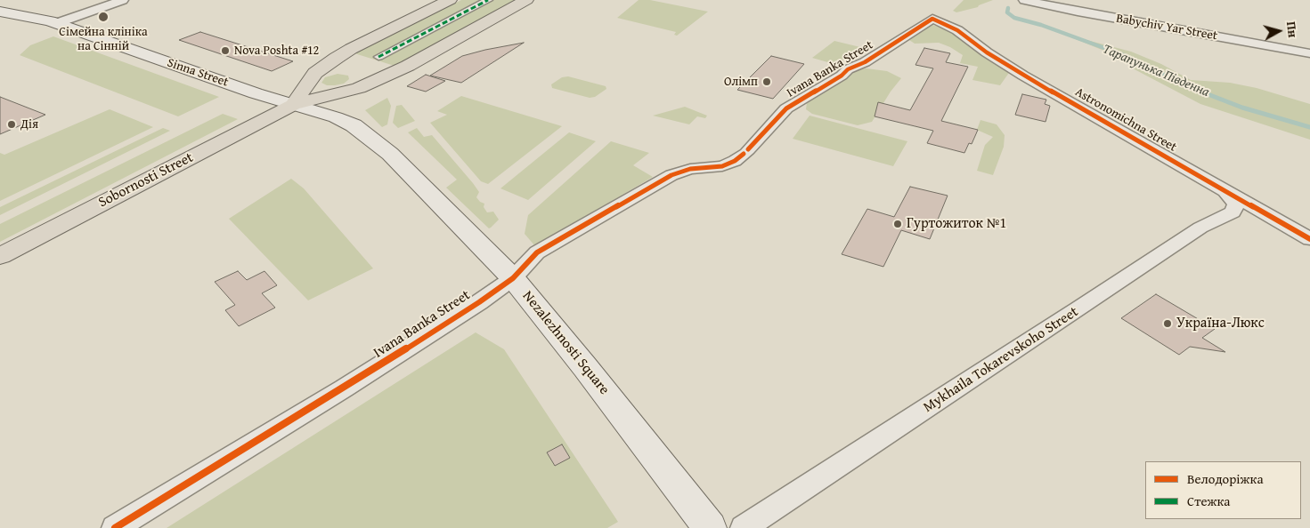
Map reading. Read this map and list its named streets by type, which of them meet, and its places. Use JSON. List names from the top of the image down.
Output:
{
  "streets": {
    "main road": ["Sinna Street", "Sobornosti Street", "Nezalezhnosti Square"],
    "street": [
      "Babychiv Yar Street",
      "Ivana Banka Street",
      "Astronomichna Street",
      "Mykhaila Tokarevskoho Street"
    ]
  },
  "crossings": [
    ["Ivana Banka Street", "Astronomichna Street"],
    ["Ivana Banka Street", "Nezalezhnosti Square"],
    ["Sinna Street", "Sobornosti Street"],
    ["Sinna Street", "Nezalezhnosti Square"],
    ["Sobornosti Street", "Nezalezhnosti Square"]
  ],
  "water": ["Тарапунька Південна"],
  "places": [
    "Сімейна клініка на Сінній",
    "Nova Poshta #12",
    "Олімп",
    "Дія",
    "Гуртожиток №1",
    "Україна-Люкс"
  ],
  "legend": ["Велодоріжка", "Стежка"],
  "north": "right"
}
